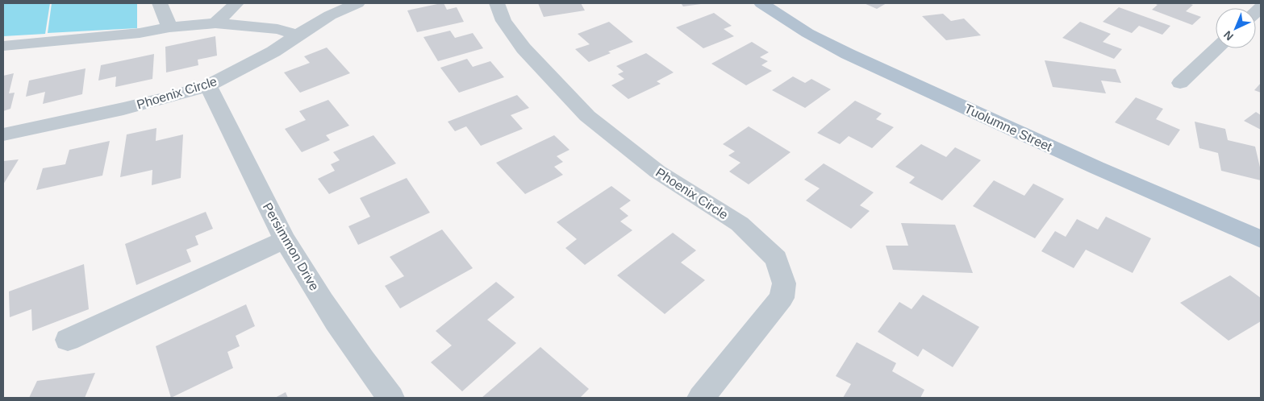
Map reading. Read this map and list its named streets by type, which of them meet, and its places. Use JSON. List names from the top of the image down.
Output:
{
  "streets": {
    "main road": ["Tuolumne Street"],
    "street": ["Phoenix Circle", "Persimmon Drive"]
  },
  "crossings": [
    ["Phoenix Circle", "Persimmon Drive"]
  ],
  "north": "bottom left"
}
